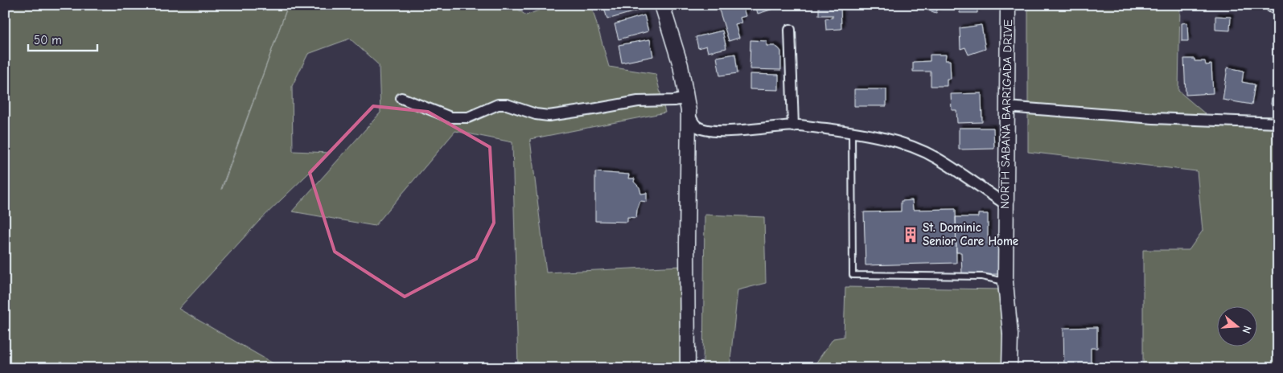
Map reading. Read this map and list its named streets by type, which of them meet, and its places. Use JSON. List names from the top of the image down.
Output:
{
  "streets": {
    "main road": ["NORTH SABANA BARRIGADA DRIVE"]
  },
  "places": {
    "building": ["St. Dominic Senior Care Home"]
  },
  "scale_bar": "50 m",
  "north": "right"
}
